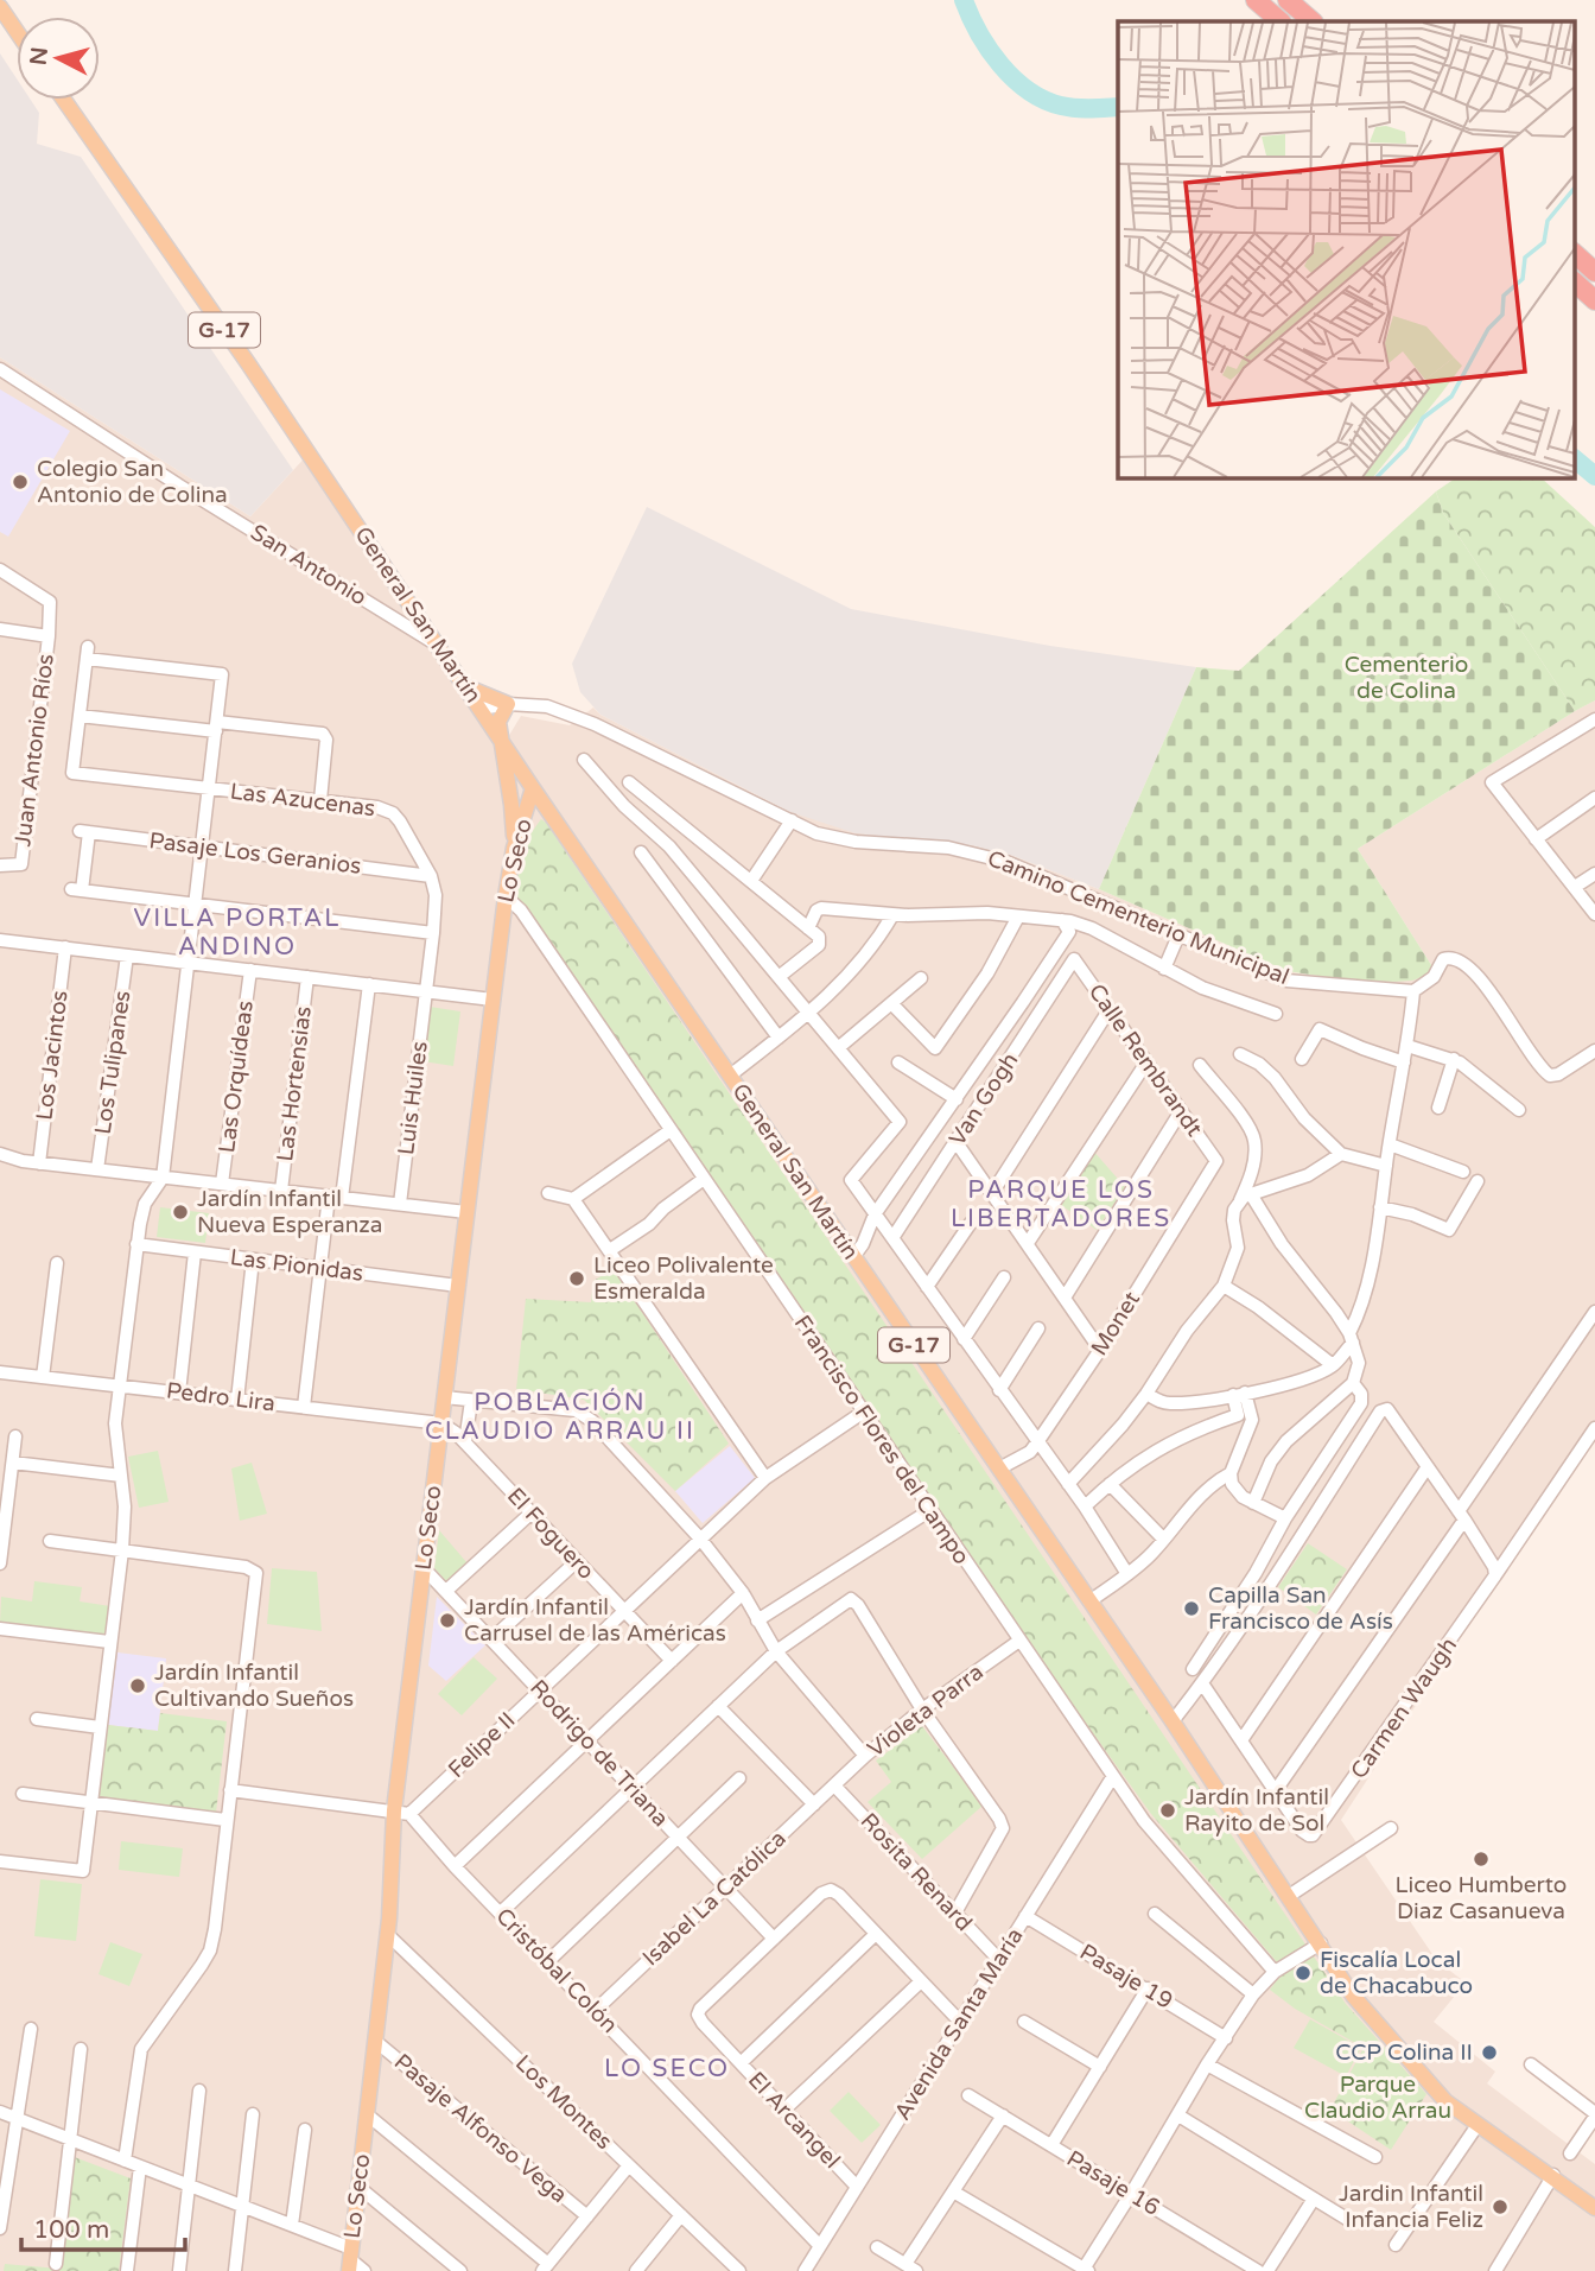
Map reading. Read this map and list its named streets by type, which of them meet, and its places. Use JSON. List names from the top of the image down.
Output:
{
  "streets": {
    "main road": ["G-17", "General San Martín", "Lo Seco"],
    "street": [
      "San Antonio",
      "Juan Antonio Ríos",
      "Las Azucenas",
      "Pasaje Los Geranios",
      "Camino Cementerio Municipal",
      "Los Jacintos",
      "Calle Rembrandt",
      "Los Tulipanes",
      "Las Orquídeas",
      "Las Hortensias",
      "Luis Huiles",
      "Van Gogh",
      "Las Pionidas",
      "Monet",
      "Pedro Lira",
      "Francisco Flores del Campo",
      "El Foguero",
      "Carmen Waugh",
      "Violeta Parra",
      "Felipe II",
      "Rodrigo de Triana",
      "Rosita Renard",
      "Isabel La Católica",
      "Cristóbal Colón",
      "Pasaje 19",
      "Avenida Santa María",
      "Los Montes",
      "El Arcangel",
      "Pasaje Alfonso Vega",
      "Pasaje 16"
    ]
  },
  "crossings": [
    ["San Antonio", "General San Martín"],
    ["General San Martín", "Lo Seco"],
    ["General San Martín", "Camino Cementerio Municipal"],
    ["General San Martín", "Monet"],
    ["Las Azucenas", "Pasaje Los Geranios"],
    ["Las Azucenas", "Luis Huiles"],
    ["Lo Seco", "Las Pionidas"],
    ["Lo Seco", "Pedro Lira"],
    ["Lo Seco", "Francisco Flores del Campo"],
    ["Lo Seco", "El Foguero"],
    ["Lo Seco", "Felipe II"],
    ["Lo Seco", "Rodrigo de Triana"],
    ["Lo Seco", "Cristóbal Colón"],
    ["Lo Seco", "Los Montes"],
    ["Lo Seco", "Pasaje Alfonso Vega"],
    ["Calle Rembrandt", "Van Gogh"],
    ["Calle Rembrandt", "Monet"],
    ["Pedro Lira", "El Foguero"],
    ["Francisco Flores del Campo", "Violeta Parra"],
    ["Francisco Flores del Campo", "Felipe II"],
    ["Francisco Flores del Campo", "Avenida Santa María"],
    ["El Foguero", "Felipe II"],
    ["Violeta Parra", "Rosita Renard"],
    ["Violeta Parra", "Isabel La Católica"],
    ["Felipe II", "Rodrigo de Triana"],
    ["Felipe II", "Cristóbal Colón"],
    ["Rodrigo de Triana", "Isabel La Católica"],
    ["Rodrigo de Triana", "El Arcangel"],
    ["Rosita Renard", "Isabel La Católica"],
    ["Rosita Renard", "Avenida Santa María"],
    ["Isabel La Católica", "Cristóbal Colón"],
    ["Cristóbal Colón", "Avenida Santa María"],
    ["Pasaje 19", "Avenida Santa María"],
    ["Avenida Santa María", "El Arcangel"]
  ],
  "districts": [
    "VILLA PORTAL ANDINO",
    "PARQUE LOS LIBERTADORES",
    "POBLACIÓN CLAUDIO ARRAU II",
    "LO SECO"
  ],
  "parks": ["Cementerio de Colina", "Parque Claudio Arrau"],
  "places": [
    "Colegio San Antonio de Colina",
    "Jardín Infantil Nueva Esperanza",
    "Liceo Polivalente Esmeralda",
    "Capilla San Francisco de Asís",
    "Jardín Infantil Carrusel de las Américas",
    "Jardín Infantil Cultivando Sueños",
    "Jardín Infantil Rayito de Sol",
    "Liceo Humberto Diaz Casanueva",
    "Fiscalía Local de Chacabuco",
    "CCP Colina II",
    "Jardin Infantil Infancia Feliz"
  ],
  "scale_bar": "100 m",
  "north": "left"
}
